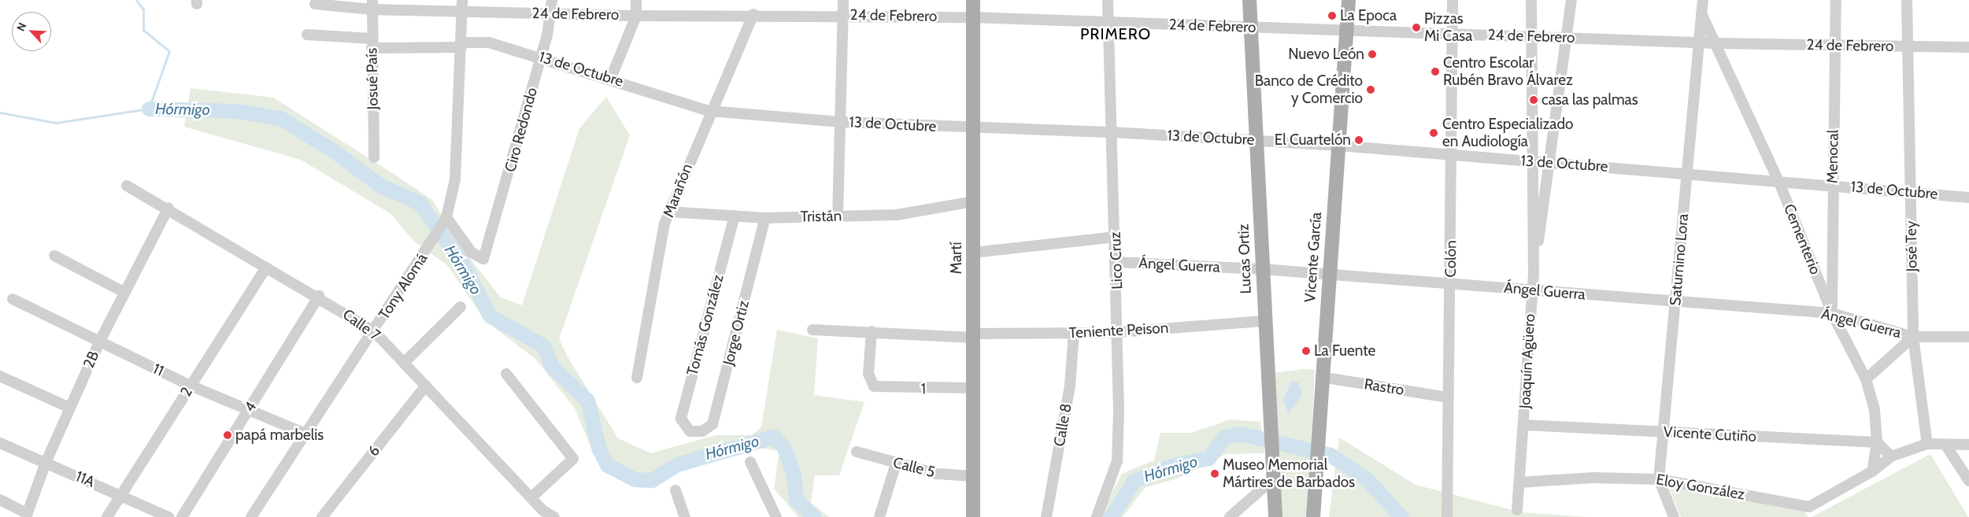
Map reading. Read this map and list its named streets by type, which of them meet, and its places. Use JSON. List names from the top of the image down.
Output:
{
  "streets": {
    "main road": ["Vicente García", "Martí", "Lucas Ortiz"],
    "street": [
      "24 de Febrero",
      "13 de Octubre",
      "Josué País",
      "Ciro Redondo",
      "Menocal",
      "Marañón",
      "Tristán",
      "Cementerio",
      "José Tey",
      "Colón",
      "Saturnino Lora",
      "Lico Cruz",
      "Ángel Guerra",
      "Tony Alomá",
      "Calle 7",
      "Tomás González",
      "Teniente Peison",
      "Jorge Ortiz",
      "2B",
      "Joaquín Agüero",
      "11",
      "Rastro",
      "1",
      "2",
      "4",
      "Calle 8",
      "Vicente Cutiño",
      "6",
      "Calle 5",
      "11A",
      "Eloy González"
    ]
  },
  "crossings": [
    ["24 de Febrero", "Josué País"],
    ["24 de Febrero", "Ciro Redondo"],
    ["24 de Febrero", "Menocal"],
    ["24 de Febrero", "Marañón"],
    ["24 de Febrero", "Cementerio"],
    ["24 de Febrero", "José Tey"],
    ["24 de Febrero", "Vicente García"],
    ["24 de Febrero", "Martí"],
    ["24 de Febrero", "Lucas Ortiz"],
    ["24 de Febrero", "Colón"],
    ["24 de Febrero", "Saturnino Lora"],
    ["24 de Febrero", "Lico Cruz"],
    ["24 de Febrero", "Tony Alomá"],
    ["24 de Febrero", "Joaquín Agüero"],
    ["13 de Octubre", "Josué País"],
    ["13 de Octubre", "Ciro Redondo"],
    ["13 de Octubre", "Menocal"],
    ["13 de Octubre", "Marañón"],
    ["13 de Octubre", "Cementerio"],
    ["13 de Octubre", "José Tey"],
    ["13 de Octubre", "Vicente García"],
    ["13 de Octubre", "Martí"],
    ["13 de Octubre", "Lucas Ortiz"],
    ["13 de Octubre", "Colón"],
    ["13 de Octubre", "Saturnino Lora"],
    ["13 de Octubre", "Lico Cruz"],
    ["13 de Octubre", "Tony Alomá"],
    ["13 de Octubre", "Joaquín Agüero"],
    ["Ciro Redondo", "Tony Alomá"],
    ["Menocal", "Cementerio"],
    ["Menocal", "Ángel Guerra"],
    ["Marañón", "Tristán"],
    ["Tristán", "Martí"],
    ["Tristán", "Tomás González"],
    ["Tristán", "Jorge Ortiz"],
    ["Cementerio", "Saturnino Lora"],
    ["Cementerio", "Ángel Guerra"],
    ["Cementerio", "Vicente Cutiño"],
    ["Cementerio", "Eloy González"],
    ["José Tey", "Ángel Guerra"],
    ["Vicente García", "Ángel Guerra"],
    ["Vicente García", "Rastro"],
    ["Martí", "Teniente Peison"],
    ["Martí", "1"],
    ["Martí", "Calle 5"],
    ["Lucas Ortiz", "Ángel Guerra"],
    ["Lucas Ortiz", "Teniente Peison"],
    ["Colón", "Ángel Guerra"],
    ["Colón", "Rastro"],
    ["Saturnino Lora", "Ángel Guerra"],
    ["Saturnino Lora", "Vicente Cutiño"],
    ["Saturnino Lora", "Eloy González"],
    ["Lico Cruz", "Ángel Guerra"],
    ["Lico Cruz", "Teniente Peison"],
    ["Ángel Guerra", "Joaquín Agüero"],
    ["Tony Alomá", "Calle 7"],
    ["Tony Alomá", "11"],
    ["Calle 7", "2B"],
    ["Calle 7", "2"],
    ["Calle 7", "4"],
    ["Calle 7", "6"],
    ["Tomás González", "Jorge Ortiz"],
    ["Teniente Peison", "1"],
    ["Teniente Peison", "Calle 8"],
    ["2B", "11"],
    ["2B", "11A"],
    ["Joaquín Agüero", "Vicente Cutiño"],
    ["Joaquín Agüero", "Eloy González"],
    ["11", "2"],
    ["11", "4"],
    ["2", "11A"]
  ],
  "districts": ["PRIMERO"],
  "water": ["Hórmigo"],
  "places": [
    "La Epoca",
    "Pizzas Mi Casa",
    "Nuevo León",
    "Centro Escolar Rubén Bravo Álvarez",
    "Banco de Crédito y Comercio",
    "casa las palmas",
    "Centro Especializado en Audiología",
    "El Cuartelón",
    "La Fuente",
    "papá marbelis",
    "Museo Memorial Mártires de Barbados"
  ],
  "north": "top left"
}
